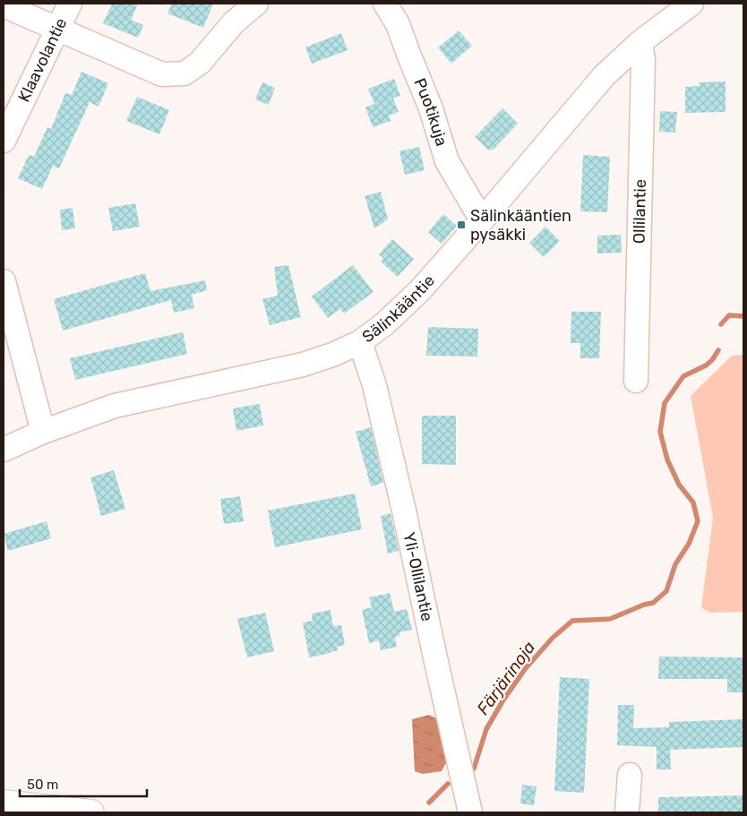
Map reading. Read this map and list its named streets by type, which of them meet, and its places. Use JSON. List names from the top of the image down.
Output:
{
  "streets": {
    "street": [
      "Klaavolantie",
      "Puotikuja",
      "Ollilantie",
      "Sälinkääntie",
      "Yli-Ollilantie"
    ]
  },
  "crossings": [
    ["Puotikuja", "Sälinkääntie"],
    ["Ollilantie", "Sälinkääntie"],
    ["Sälinkääntie", "Yli-Ollilantie"]
  ],
  "water": ["Färjärinoja"],
  "places": {
    "transit": ["Sälinkääntien pysäkki"]
  },
  "scale_bar": "50 m"
}
